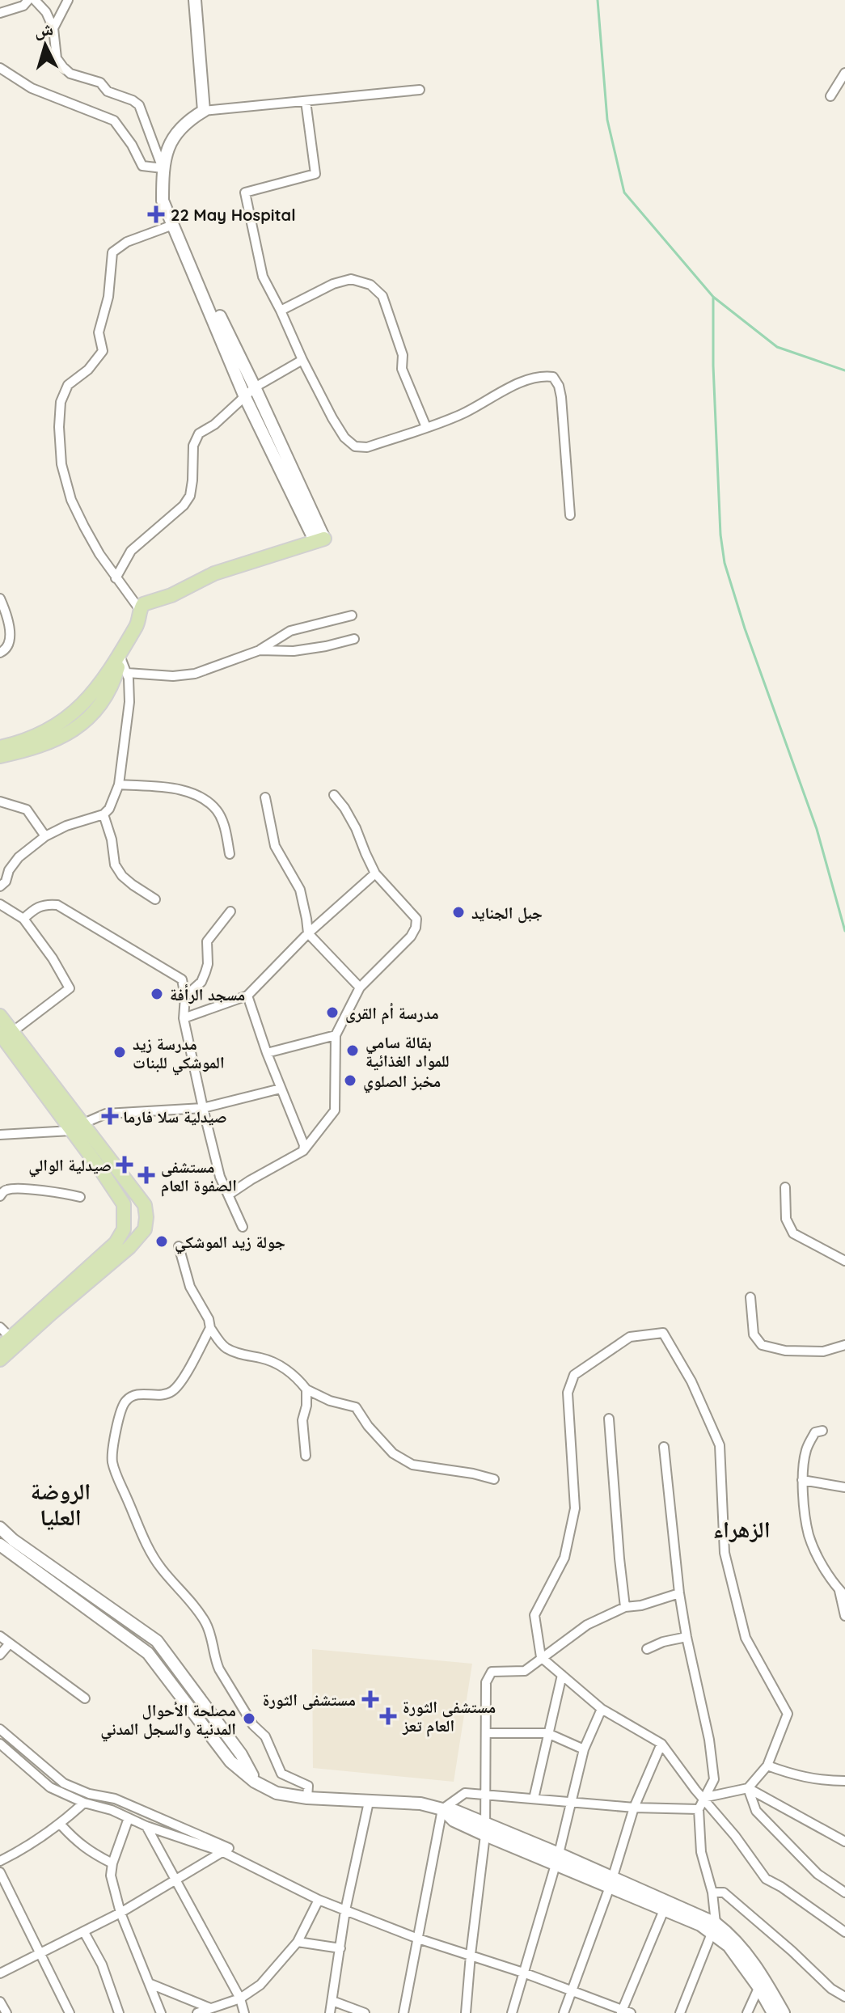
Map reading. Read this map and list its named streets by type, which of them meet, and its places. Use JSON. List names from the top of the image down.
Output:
{
  "districts": ["الروضة العليا", "الزهراء"],
  "places": {
    "health": [
      "22 May Hospital",
      "صيدلية سلا فارما",
      "صيدلية الوالي",
      "مستشفى الصفوة العام",
      "مستشفى الثورة",
      "مستشفى الثورة العام تعز"
    ],
    "other": [
      "جبل الجنايد",
      "مسجد الرأفة",
      "مدرسة أم القرى",
      "بقالة سامي للمواد الغذائية",
      "مدرسة زيد الموشكي للبنات",
      "مخبز الصلوي",
      "جولة زيد الموشكي",
      "مصلحة الأحوال المدنية والسجل المدني"
    ]
  },
  "north": "top"
}
